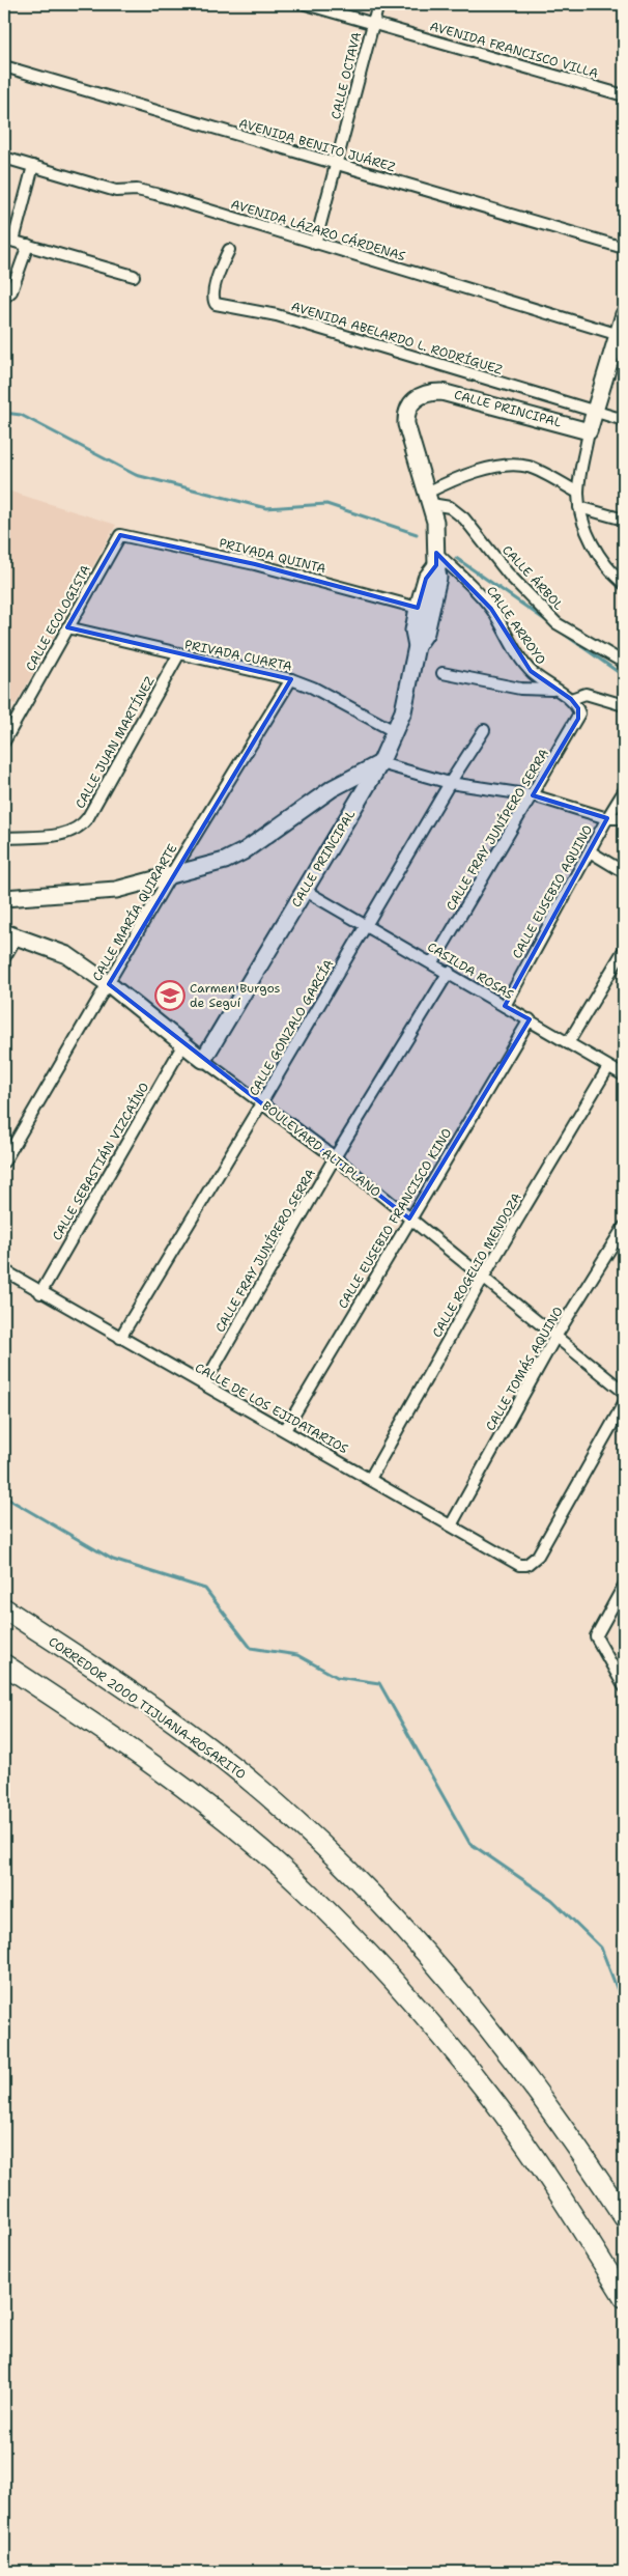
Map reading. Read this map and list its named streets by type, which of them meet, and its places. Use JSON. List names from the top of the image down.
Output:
{
  "streets": {
    "highway": ["CORREDOR 2000 TIJUANA-ROSARITO"],
    "street": [
      "AVENIDA FRANCISCO VILLA",
      "CALLE OCTAVA",
      "AVENIDA BENITO JUÁREZ",
      "AVENIDA LÁZARO CÁRDENAS",
      "AVENIDA ABELARDO L. RODRÍGUEZ",
      "CALLE PRINCIPAL",
      "PRIVADA QUINTA",
      "CALLE ÁRBOL",
      "CALLE ECOLOGISTA",
      "CALLE ARROYO",
      "PRIVADA CUARTA",
      "CALLE JUAN MARTÍNEZ",
      "CALLE FRAY JUNÍPERO SERRA",
      "CALLE EUSEBIO AQUINO",
      "CALLE MARÍA QUIRARTE",
      "CASILDA ROSAS",
      "CALLE GONZALO GARCÍA",
      "BOULEVARD ALTIPLANO",
      "CALLE SEBASTIÁN VIZCAÍNO",
      "CALLE EUSEBIO FRANCISCO KINO",
      "CALLE ROGELIO MENDOZA",
      "CALLE TOMÁS AQUINO",
      "CALLE DE LOS EJIDATARIOS"
    ]
  },
  "crossings": [
    ["AVENIDA FRANCISCO VILLA", "CALLE OCTAVA"],
    ["CALLE OCTAVA", "AVENIDA BENITO JUÁREZ"],
    ["CALLE OCTAVA", "AVENIDA LÁZARO CÁRDENAS"],
    ["CALLE PRINCIPAL", "PRIVADA QUINTA"],
    ["CALLE PRINCIPAL", "CALLE ÁRBOL"],
    ["CALLE PRINCIPAL", "CALLE ARROYO"],
    ["CALLE PRINCIPAL", "PRIVADA CUARTA"],
    ["CALLE PRINCIPAL", "CASILDA ROSAS"],
    ["CALLE PRINCIPAL", "BOULEVARD ALTIPLANO"],
    ["PRIVADA QUINTA", "CALLE ECOLOGISTA"],
    ["CALLE ECOLOGISTA", "PRIVADA CUARTA"],
    ["CALLE ARROYO", "CALLE FRAY JUNÍPERO SERRA"],
    ["PRIVADA CUARTA", "CALLE JUAN MARTÍNEZ"],
    ["PRIVADA CUARTA", "CALLE MARÍA QUIRARTE"],
    ["CALLE FRAY JUNÍPERO SERRA", "CASILDA ROSAS"],
    ["CALLE FRAY JUNÍPERO SERRA", "BOULEVARD ALTIPLANO"],
    ["CALLE FRAY JUNÍPERO SERRA", "CALLE DE LOS EJIDATARIOS"],
    ["CALLE EUSEBIO AQUINO", "CASILDA ROSAS"],
    ["CALLE MARÍA QUIRARTE", "BOULEVARD ALTIPLANO"],
    ["CASILDA ROSAS", "CALLE GONZALO GARCÍA"],
    ["CASILDA ROSAS", "CALLE EUSEBIO FRANCISCO KINO"],
    ["CASILDA ROSAS", "CALLE ROGELIO MENDOZA"],
    ["CALLE GONZALO GARCÍA", "BOULEVARD ALTIPLANO"],
    ["CALLE GONZALO GARCÍA", "CALLE DE LOS EJIDATARIOS"],
    ["BOULEVARD ALTIPLANO", "CALLE SEBASTIÁN VIZCAÍNO"],
    ["BOULEVARD ALTIPLANO", "CALLE EUSEBIO FRANCISCO KINO"],
    ["BOULEVARD ALTIPLANO", "CALLE ROGELIO MENDOZA"],
    ["BOULEVARD ALTIPLANO", "CALLE TOMÁS AQUINO"],
    ["CALLE SEBASTIÁN VIZCAÍNO", "CALLE DE LOS EJIDATARIOS"],
    ["CALLE EUSEBIO FRANCISCO KINO", "CALLE DE LOS EJIDATARIOS"],
    ["CALLE ROGELIO MENDOZA", "CALLE DE LOS EJIDATARIOS"],
    ["CALLE TOMÁS AQUINO", "CALLE DE LOS EJIDATARIOS"]
  ],
  "places": {
    "school or university": ["Carmen Burgos de Seguí"]
  }
}
